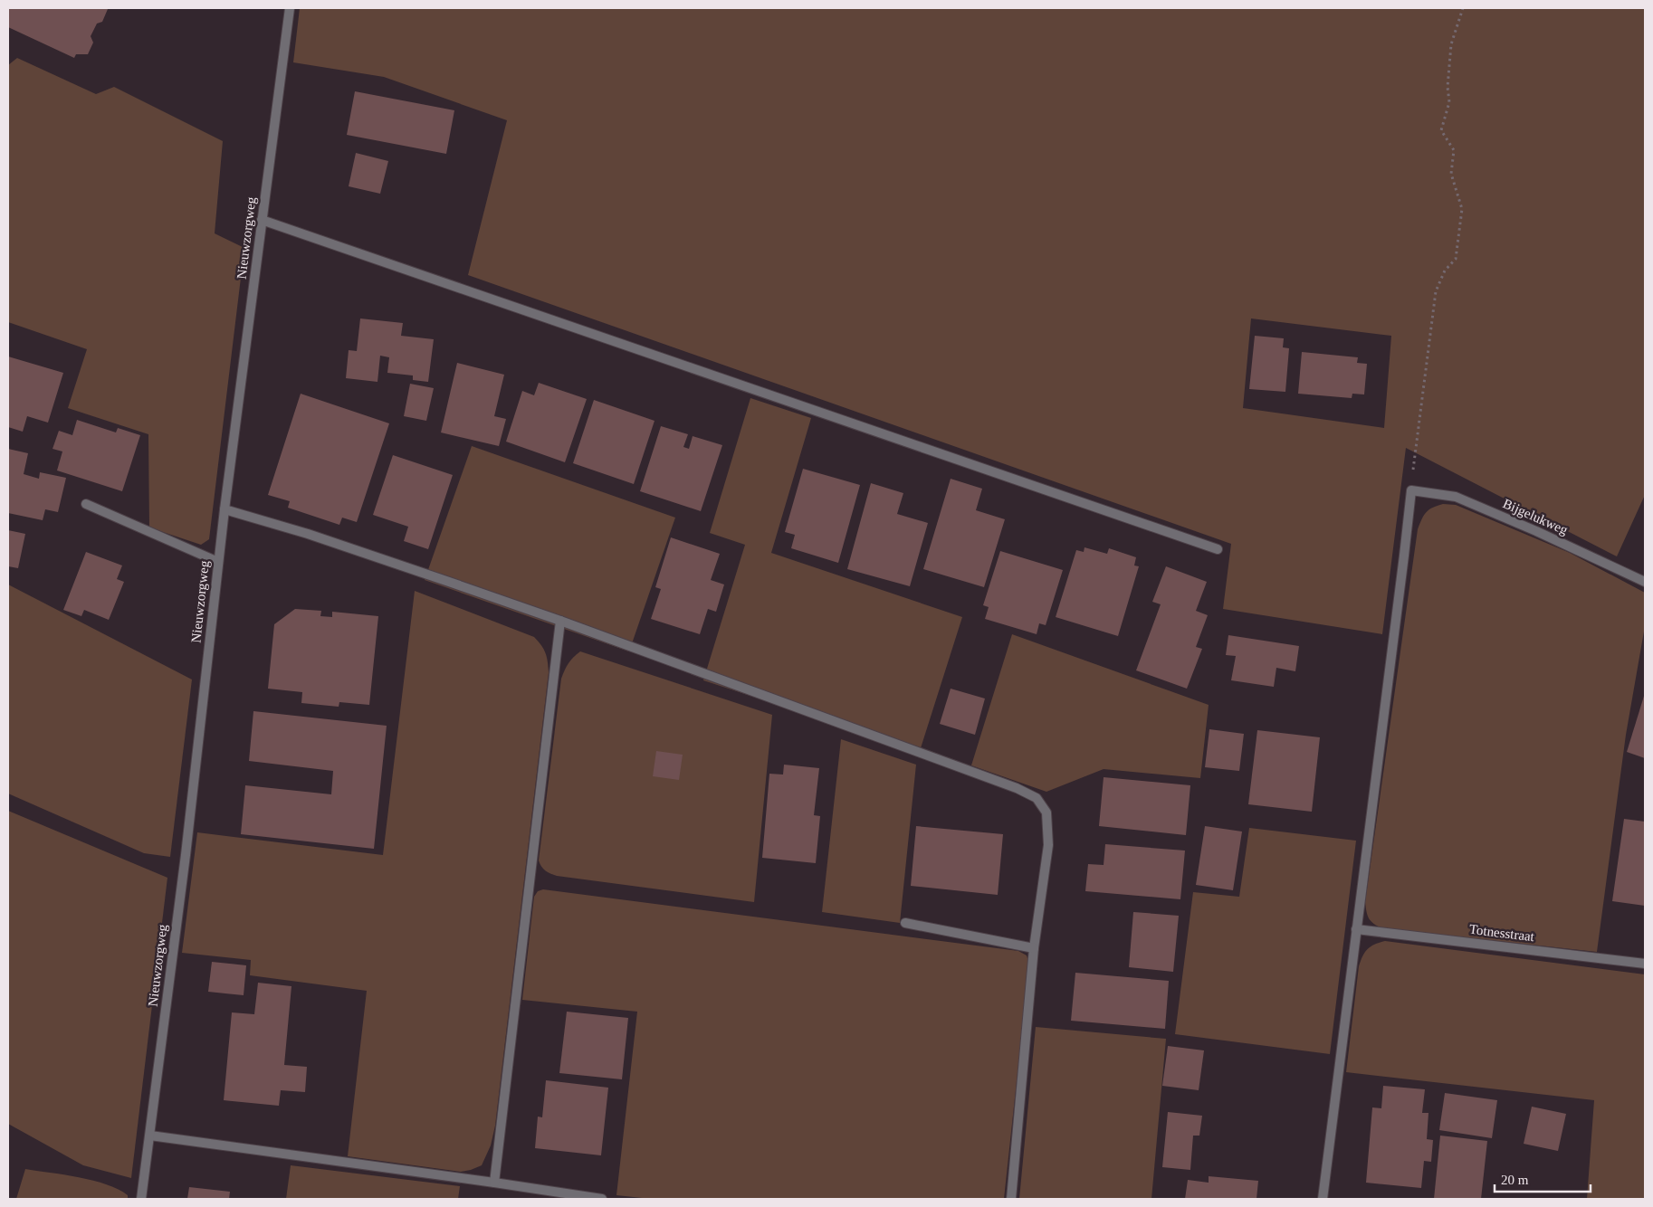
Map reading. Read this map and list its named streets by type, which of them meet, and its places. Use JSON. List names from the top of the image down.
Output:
{
  "streets": {
    "street": ["Nieuwzorgweg", "Bijgelukweg", "Totnesstraat"]
  },
  "scale_bar": "20 m"
}
